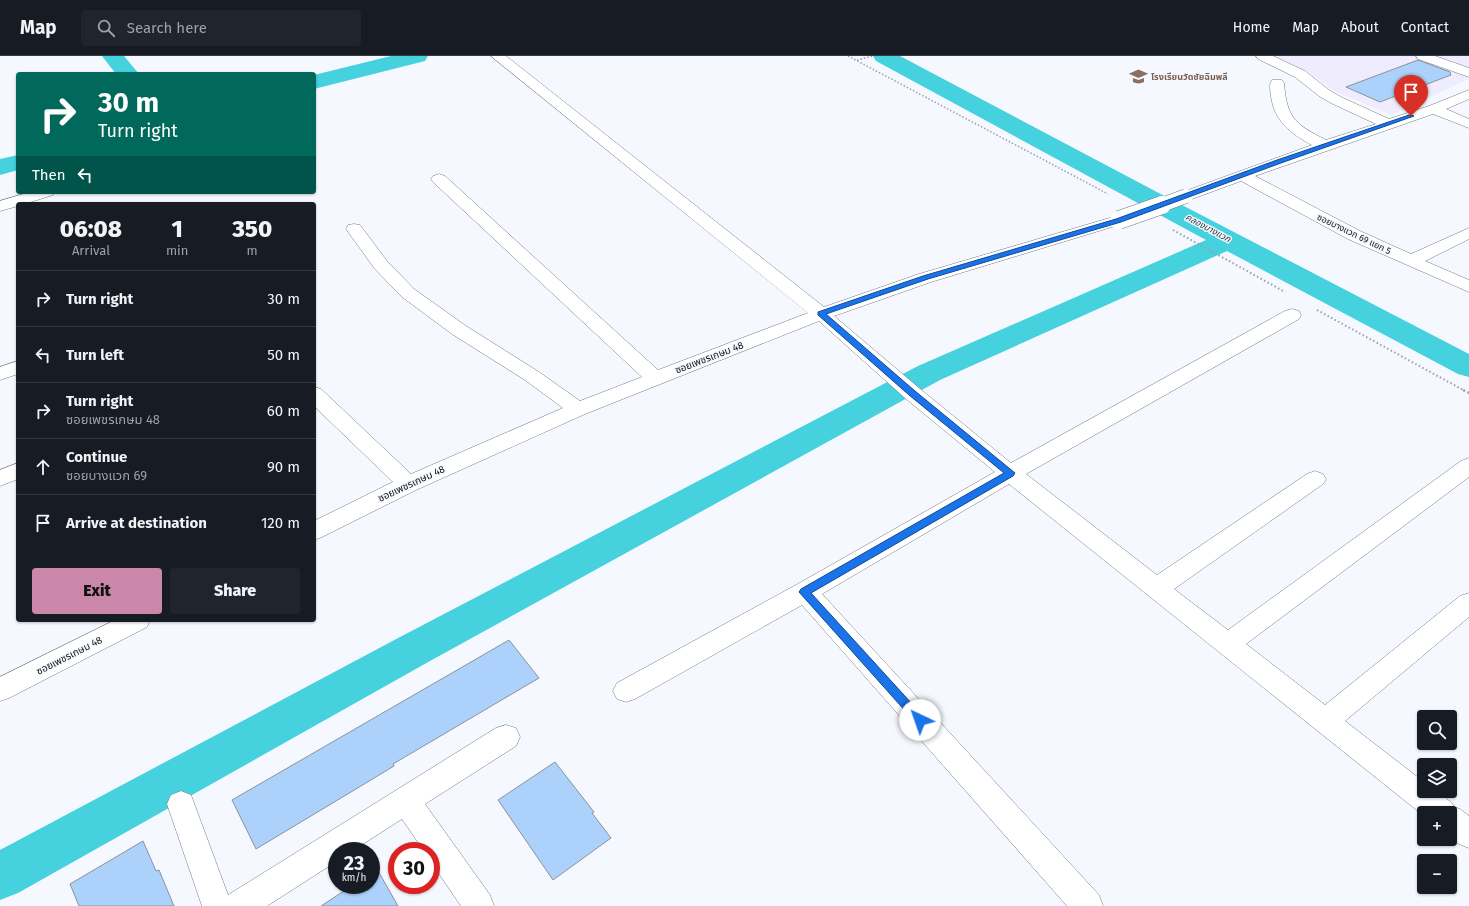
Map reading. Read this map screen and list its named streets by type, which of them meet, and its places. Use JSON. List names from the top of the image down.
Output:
{
  "streets": {
    "street": ["ซอยบางแวก 69 แยก 5", "ซอยเพชรเกษม 48"]
  },
  "crossings": [
    ["ซอยบางแวก 69 แยก 5", "ซอยเพชรเกษม 48"]
  ],
  "water": ["คลองบางแวก"],
  "places": {
    "school or university": ["โรงเรียนวัดชัยฉิมพลี"]
  },
  "page": {
    "header": "Map",
    "search": "Search here",
    "nav": [
      "Home",
      "Map",
      "About",
      "Contact"
    ],
    "turn": ["30 m", "Turn right"],
    "then": "Then",
    "eta": [
      "06:08",
      "Arrival",
      "1",
      "min",
      "350",
      "m"
    ],
    "list": [
      {
        "name": "Turn right",
        "value": "30 m"
      },
      {
        "name": "Turn left",
        "value": "50 m"
      },
      {
        "name": "Turn right",
        "note": "ซอยเพชรเกษม 48",
        "value": "60 m"
      },
      {
        "name": "Continue",
        "note": "ซอยบางแวก 69",
        "value": "90 m"
      },
      {
        "name": "Arrive at destination",
        "value": "120 m"
      }
    ],
    "buttons": ["Exit", "Share"],
    "map_buttons": ["+", "−"],
    "speed": "23 km/h",
    "limit": "30"
  }
}
